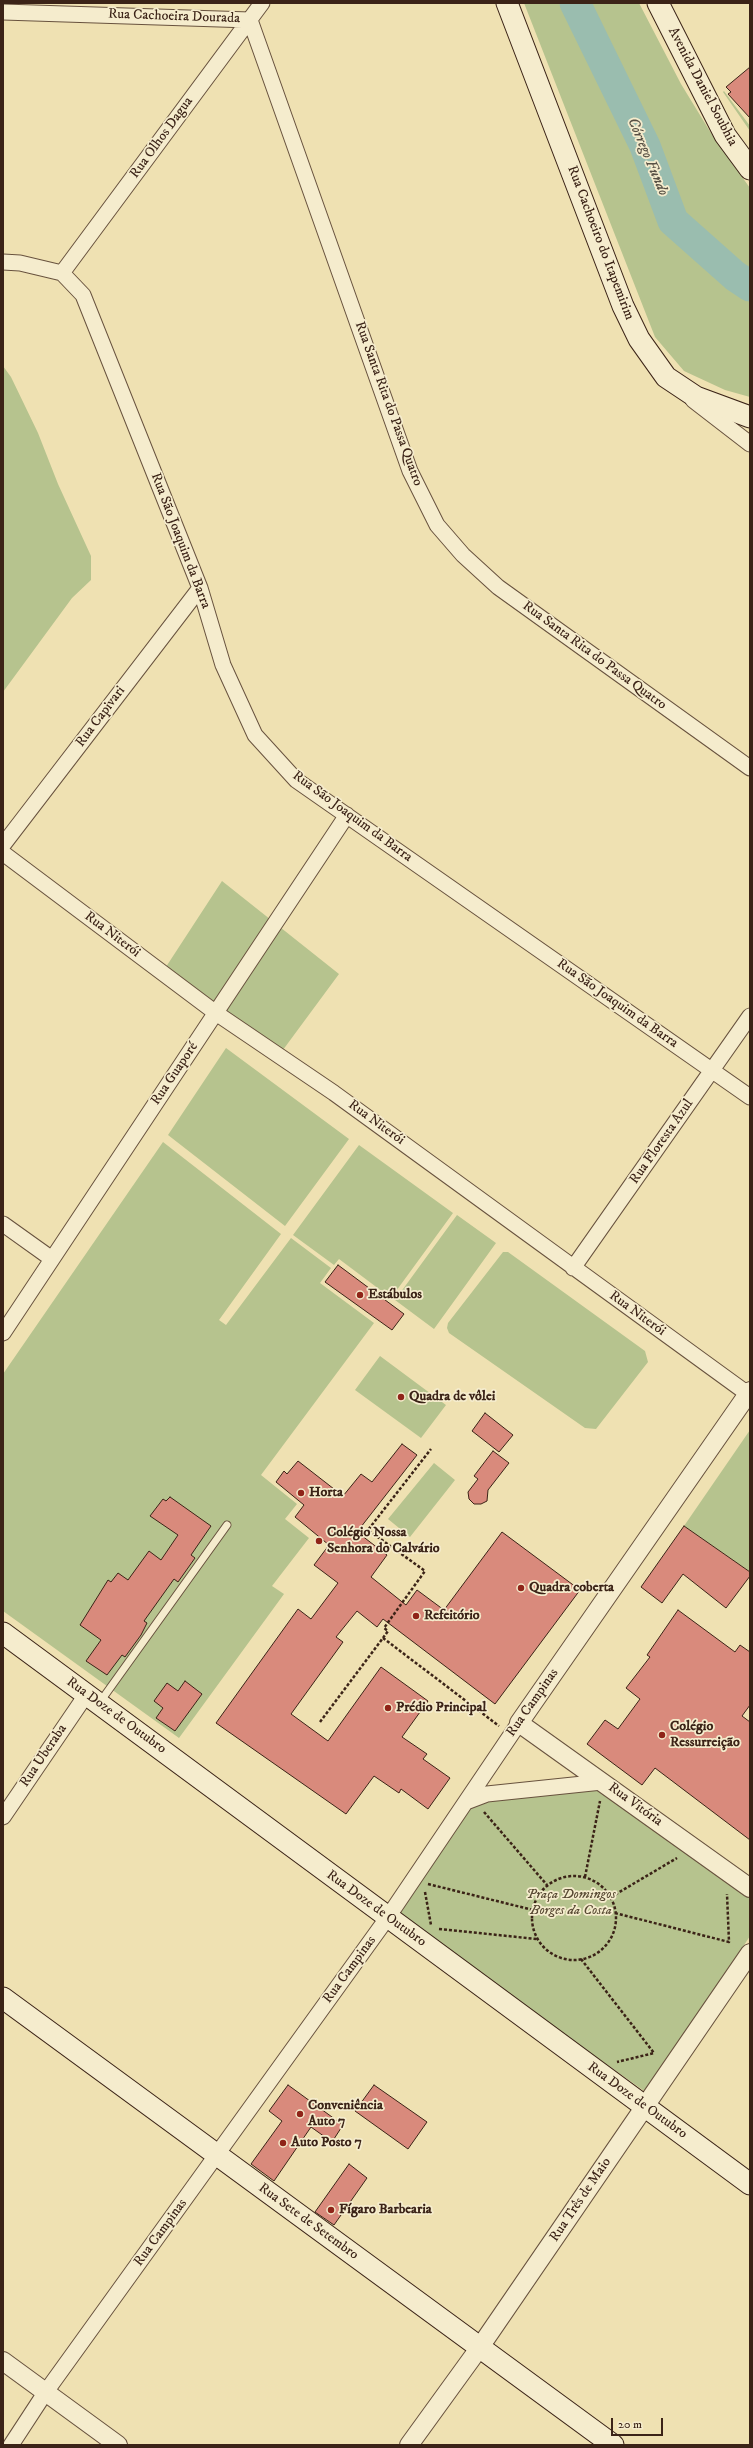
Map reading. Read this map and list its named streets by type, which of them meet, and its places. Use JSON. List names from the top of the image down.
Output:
{
  "streets": {
    "main road": [
      "Avenida Daniel Soubhia",
      "Rua Cachoeiro do Itapemirim",
      "Rua Doze de Outubro",
      "Rua Sete de Setembro"
    ],
    "street": [
      "Rua Cachoeira Dourada",
      "Rua Olhos Dagua",
      "Rua Santa Rita do Passa Quatro",
      "Rua São Joaquim da Barra",
      "Rua Capivari",
      "Rua Niterói",
      "Rua Guaporé",
      "Rua Floresta Azul",
      "Rua Campinas",
      "Rua Uberaba",
      "Rua Vitória",
      "Rua Três de Maio"
    ]
  },
  "crossings": [
    ["Rua Cachoeira Dourada", "Rua Olhos Dagua"],
    ["Rua Cachoeira Dourada", "Rua Santa Rita do Passa Quatro"],
    ["Rua Olhos Dagua", "Rua Santa Rita do Passa Quatro"],
    ["Rua Olhos Dagua", "Rua São Joaquim da Barra"],
    ["Rua São Joaquim da Barra", "Rua Capivari"],
    ["Rua São Joaquim da Barra", "Rua Guaporé"],
    ["Rua São Joaquim da Barra", "Rua Floresta Azul"],
    ["Rua Niterói", "Rua Guaporé"],
    ["Rua Niterói", "Rua Floresta Azul"],
    ["Rua Niterói", "Rua Campinas"],
    ["Rua Campinas", "Rua Doze de Outubro"],
    ["Rua Campinas", "Rua Vitória"],
    ["Rua Campinas", "Rua Sete de Setembro"],
    ["Rua Doze de Outubro", "Rua Uberaba"],
    ["Rua Doze de Outubro", "Rua Três de Maio"],
    ["Rua Três de Maio", "Rua Sete de Setembro"]
  ],
  "water": ["Córrego Fundo"],
  "parks": ["Praça Domingos Borges da Costa"],
  "places": [
    "Estábulos",
    "Quadra de vôlei",
    "Horta",
    "Colégio Nossa Senhora do Calvário",
    "Quadra coberta",
    "Refeitório",
    "Prédio Principal",
    "Colégio Ressurreição",
    "Conveniência Auto 7",
    "Auto Posto 7",
    "Fígaro Barbearia"
  ],
  "scale_bar": "20 m"
}
